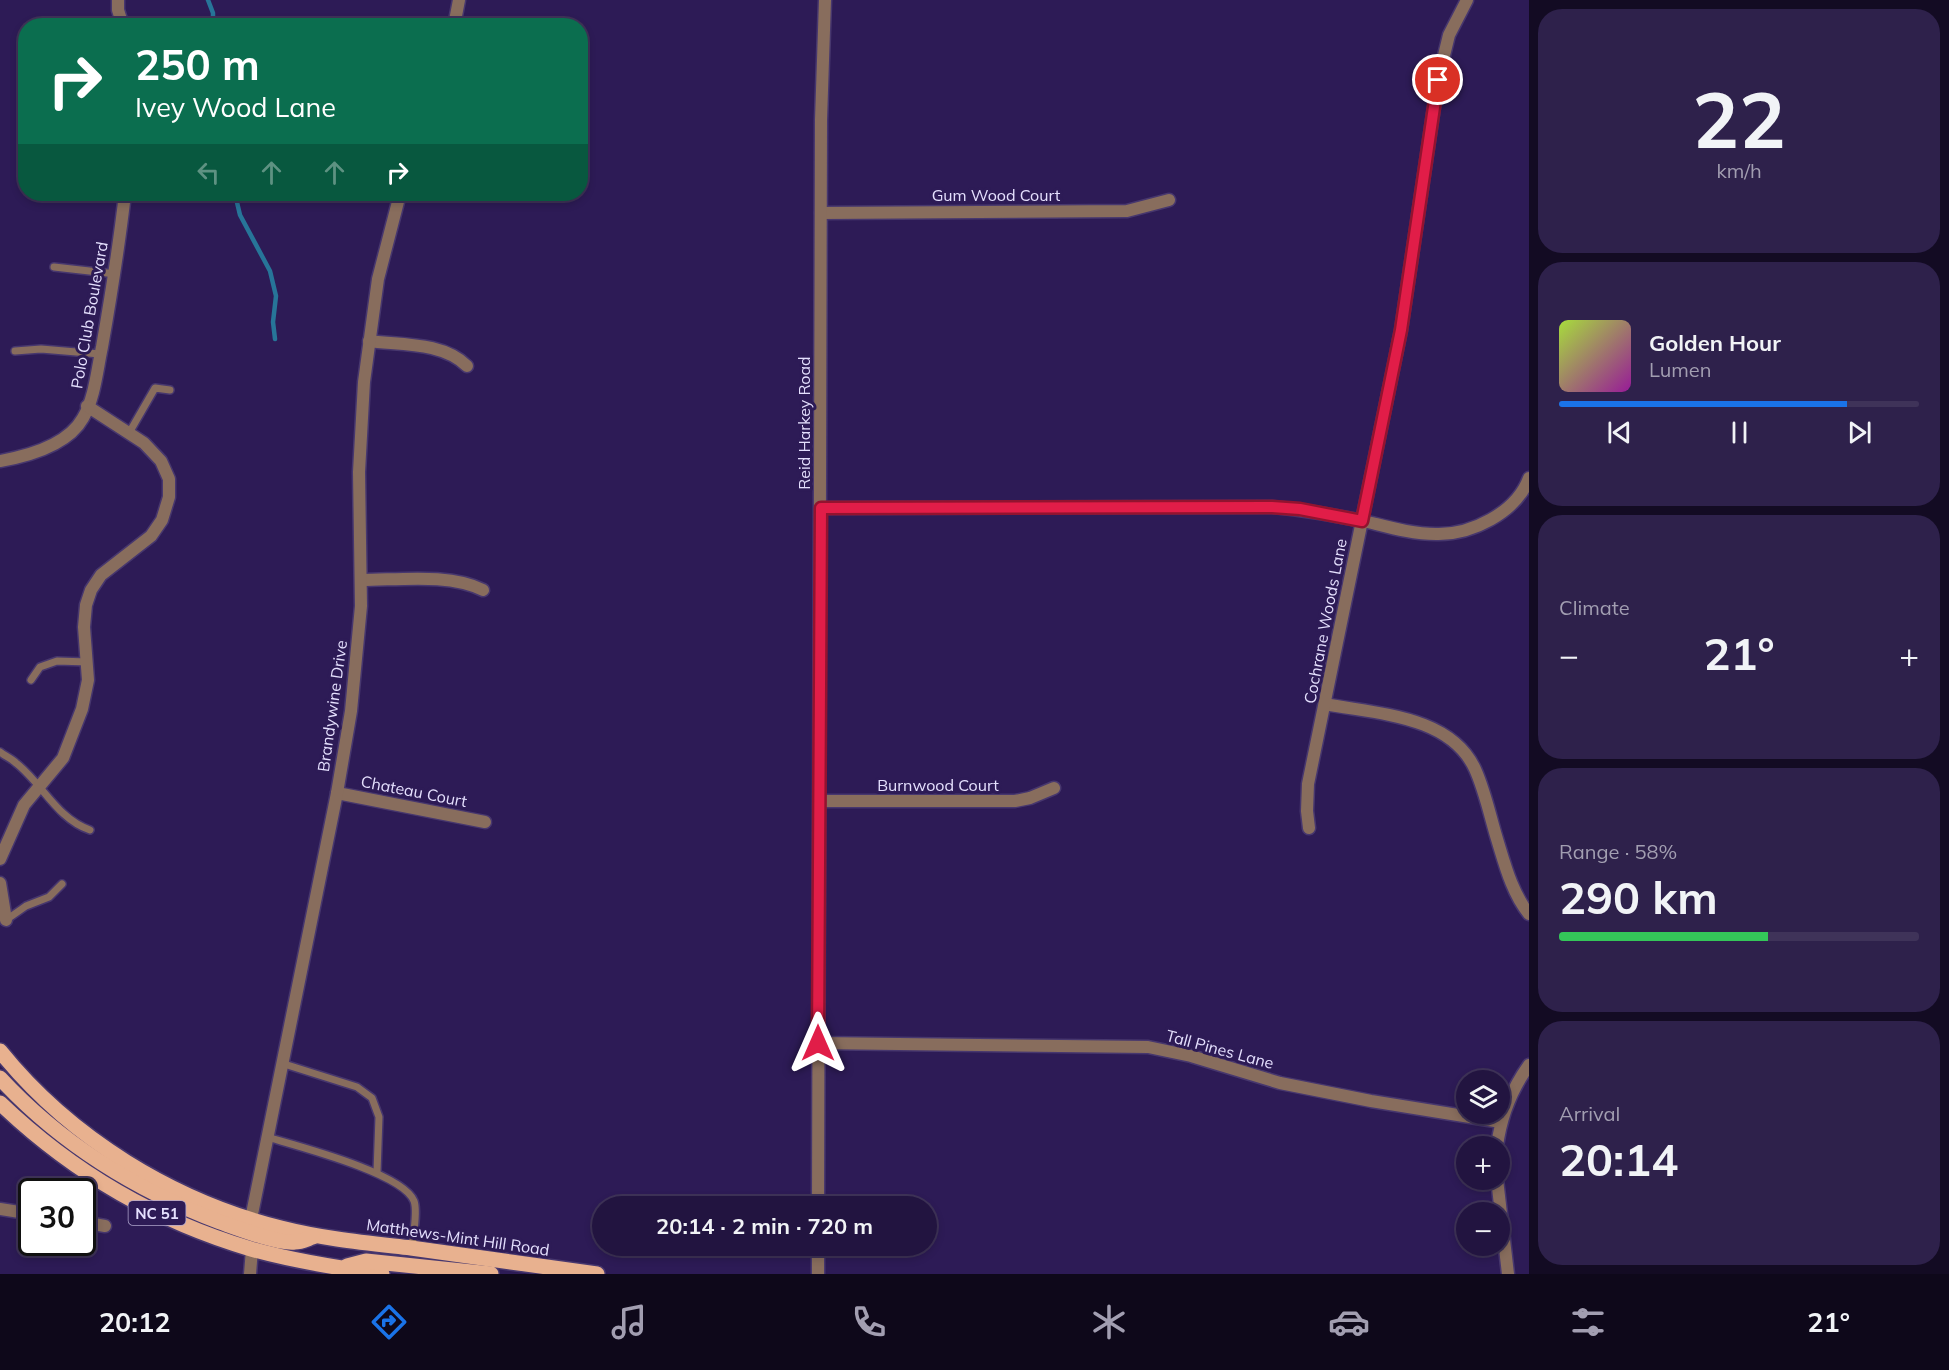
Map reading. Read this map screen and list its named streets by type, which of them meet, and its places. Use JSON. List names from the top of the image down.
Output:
{
  "streets": {
    "main road": ["NC 51", "Matthews-Mint Hill Road"],
    "street": [
      "Gum Wood Court",
      "Polo Club Boulevard",
      "Reid Harkey Road",
      "Cochrane Woods Lane",
      "Brandywine Drive",
      "Burnwood Court",
      "Chateau Court",
      "Tall Pines Lane"
    ]
  },
  "crossings": [
    ["Gum Wood Court", "Reid Harkey Road"],
    ["Reid Harkey Road", "Burnwood Court"],
    ["Reid Harkey Road", "Tall Pines Lane"],
    ["Brandywine Drive", "Chateau Court"],
    ["Brandywine Drive", "NC 51"],
    ["NC 51", "Matthews-Mint Hill Road"]
  ],
  "page": {
    "tile": [
      ["22", "km/h"],
      "Climate",
      ["Range · 58%", "290 km"],
      ["Arrival", "20:14"]
    ],
    "turn": ["250 m", "Ivey Wood Lane"],
    "song": ["Golden Hour", "Lumen"],
    "heat": ["−", "21°", "+"],
    "map_buttons": ["+", "−"],
    "limit": "30",
    "trip": "20:14 · 2 min · 720 m",
    "tabs": ["20:12", "21°"]
  }
}
